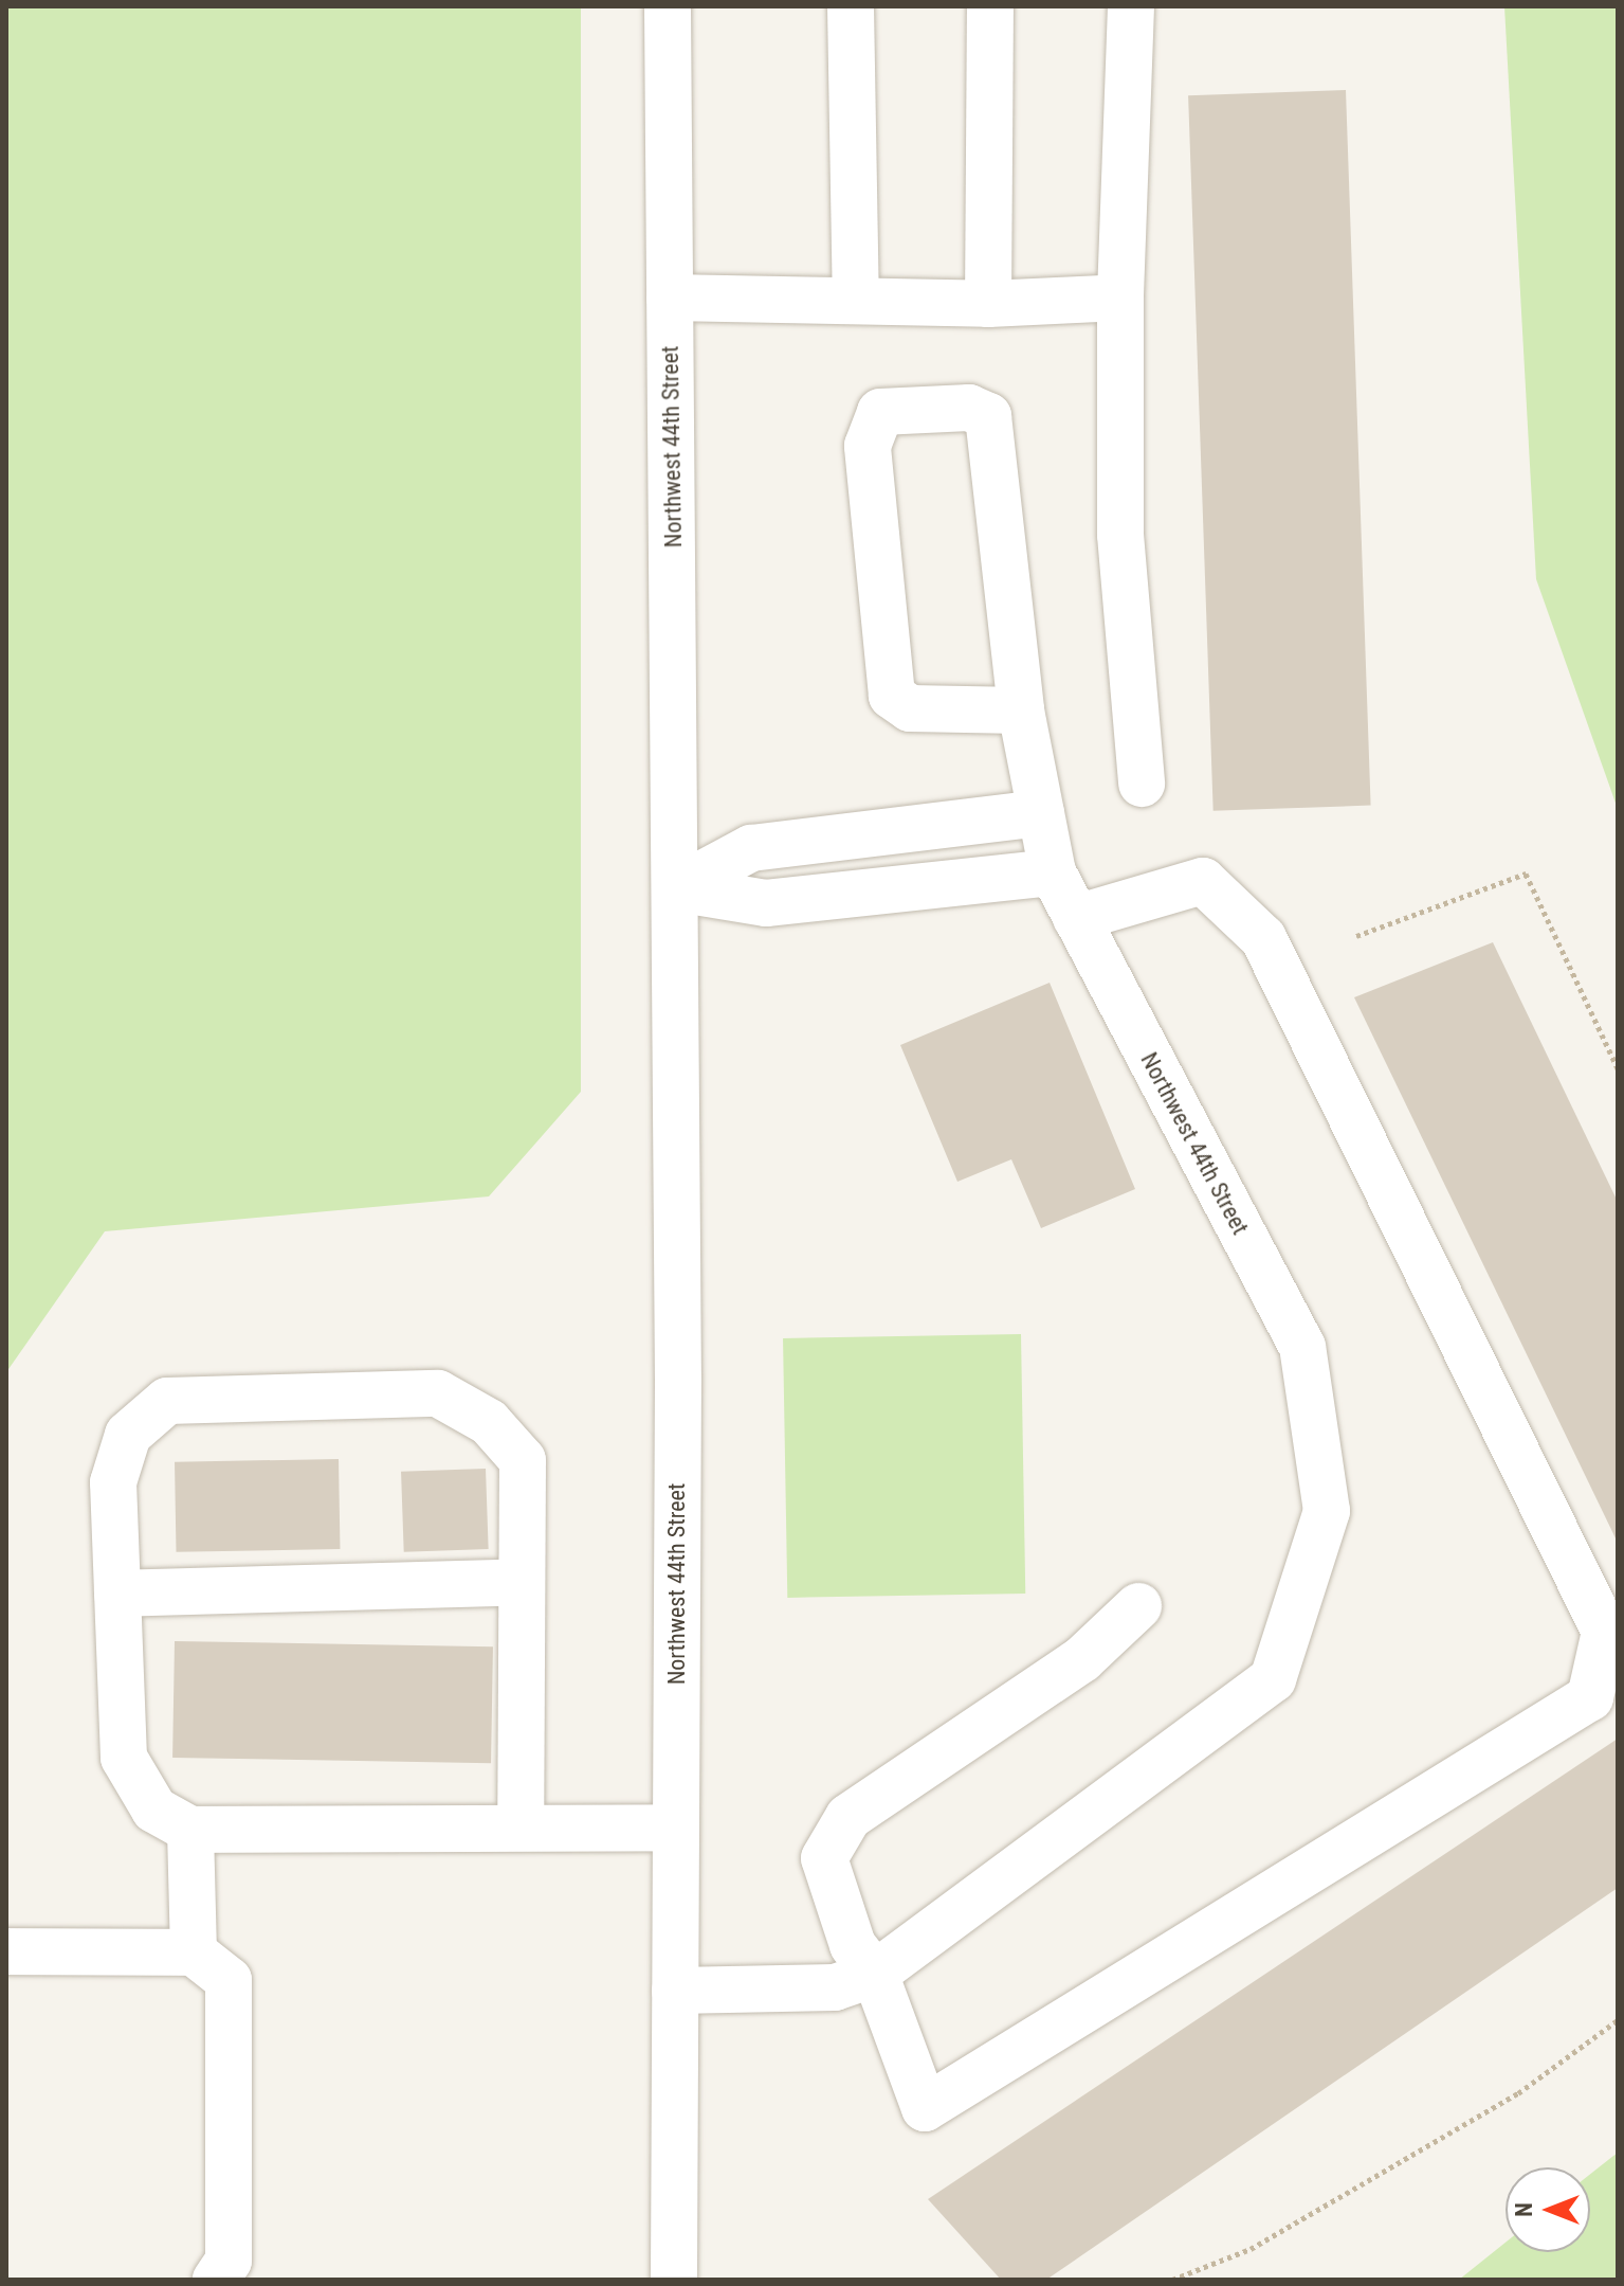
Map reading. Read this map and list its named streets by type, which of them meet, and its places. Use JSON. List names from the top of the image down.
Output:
{
  "streets": {
    "street": ["Northwest 44th Street"]
  },
  "north": "left"
}
